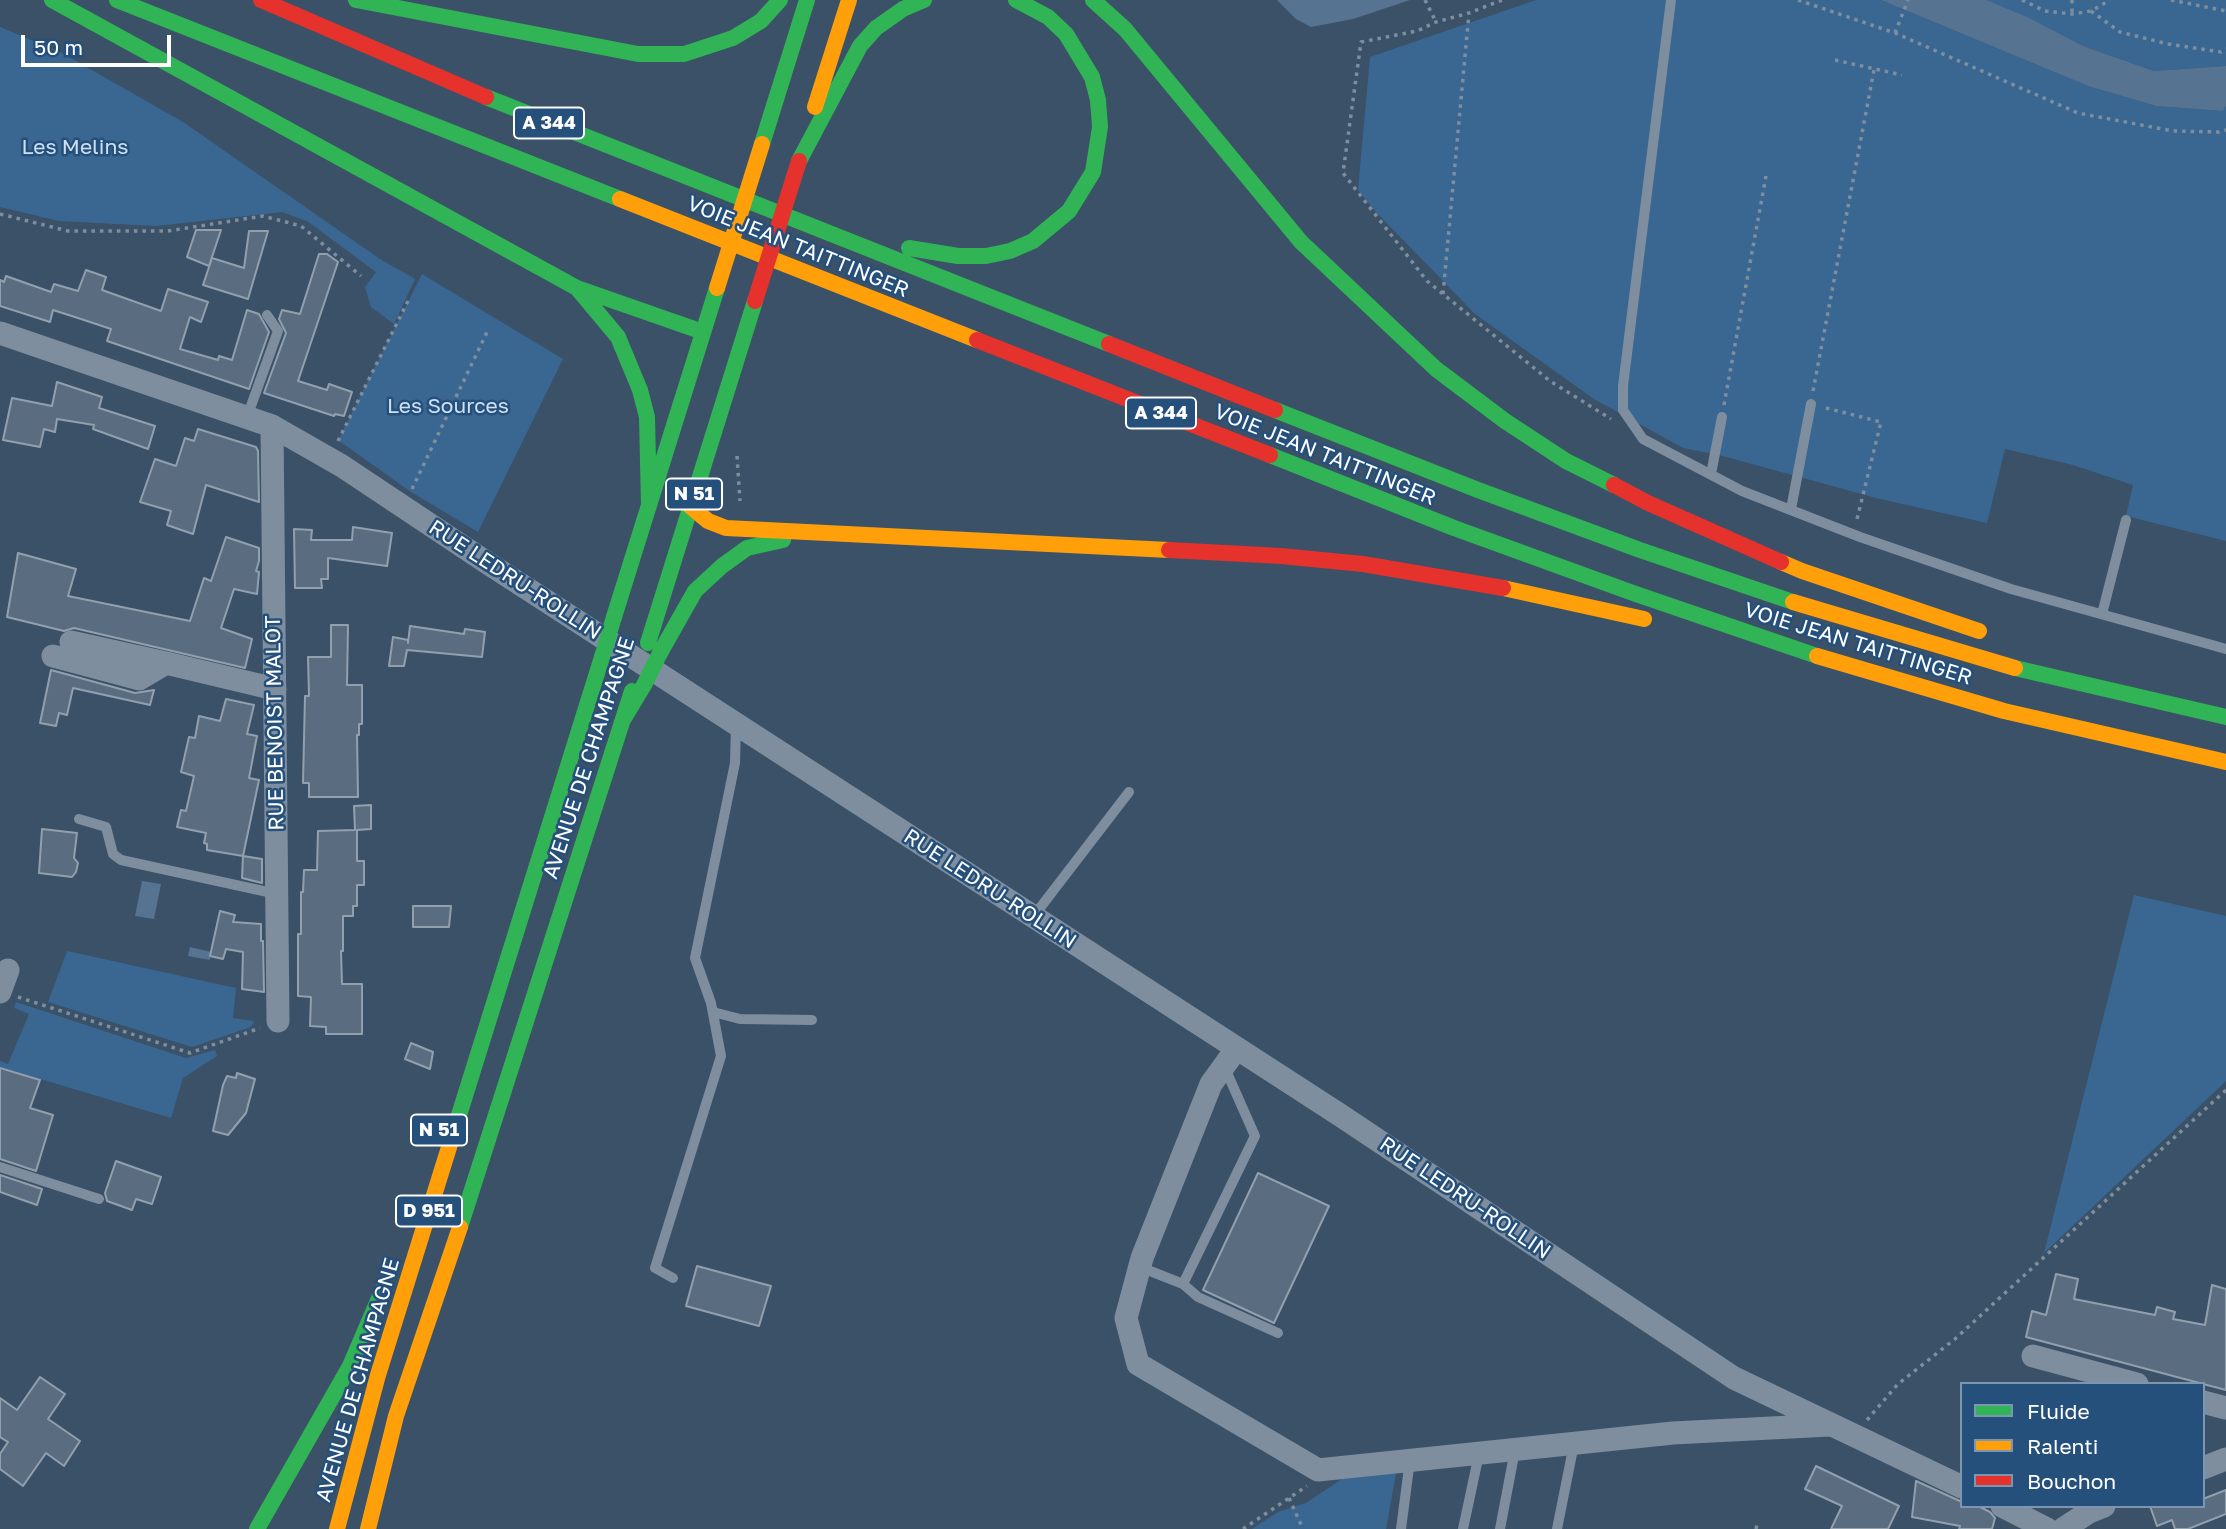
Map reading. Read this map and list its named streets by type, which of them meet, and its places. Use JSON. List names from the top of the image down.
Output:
{
  "streets": {
    "main road": [
      "A 344",
      "VOIE JEAN TAITTINGER",
      "N 51",
      "AVENUE DE CHAMPAGNE",
      "D 951"
    ],
    "street": ["RUE LEDRU-ROLLIN", "RUE BENOIST MALOT"]
  },
  "crossings": [
    ["N 51", "AVENUE DE CHAMPAGNE"],
    ["RUE LEDRU-ROLLIN", "RUE BENOIST MALOT"]
  ],
  "parks": ["Les Melins", "Les Sources"],
  "legend": ["Fluide", "Ralenti", "Bouchon"],
  "scale_bar": "50 m"
}
